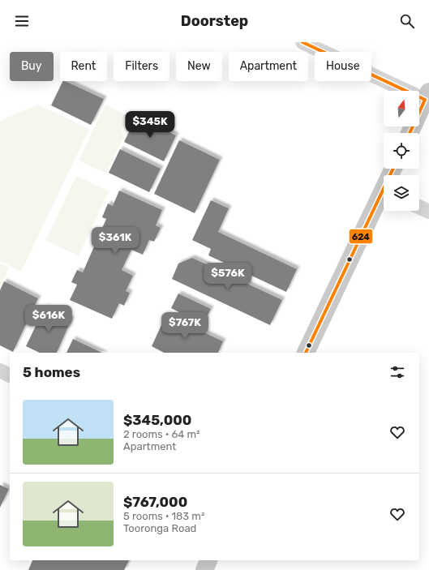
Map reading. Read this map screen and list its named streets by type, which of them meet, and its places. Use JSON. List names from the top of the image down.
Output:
{
  "lines": ["transit line 624"],
  "north": "top",
  "page": {
    "header": "Doorstep",
    "chip": [
      "Buy",
      "Rent",
      "Filters",
      "New",
      "Apartment",
      "House"
    ],
    "price": [
      "$345K",
      "$361K",
      "$576K",
      "$616K",
      "$767K"
    ],
    "heading": "5 homes",
    "list": [
      {
        "name": "$345,000",
        "note": "2 rooms · 64 m² · Apartment"
      },
      {
        "name": "$767,000",
        "note": "5 rooms · 183 m² · Tooronga Road"
      }
    ]
  }
}
